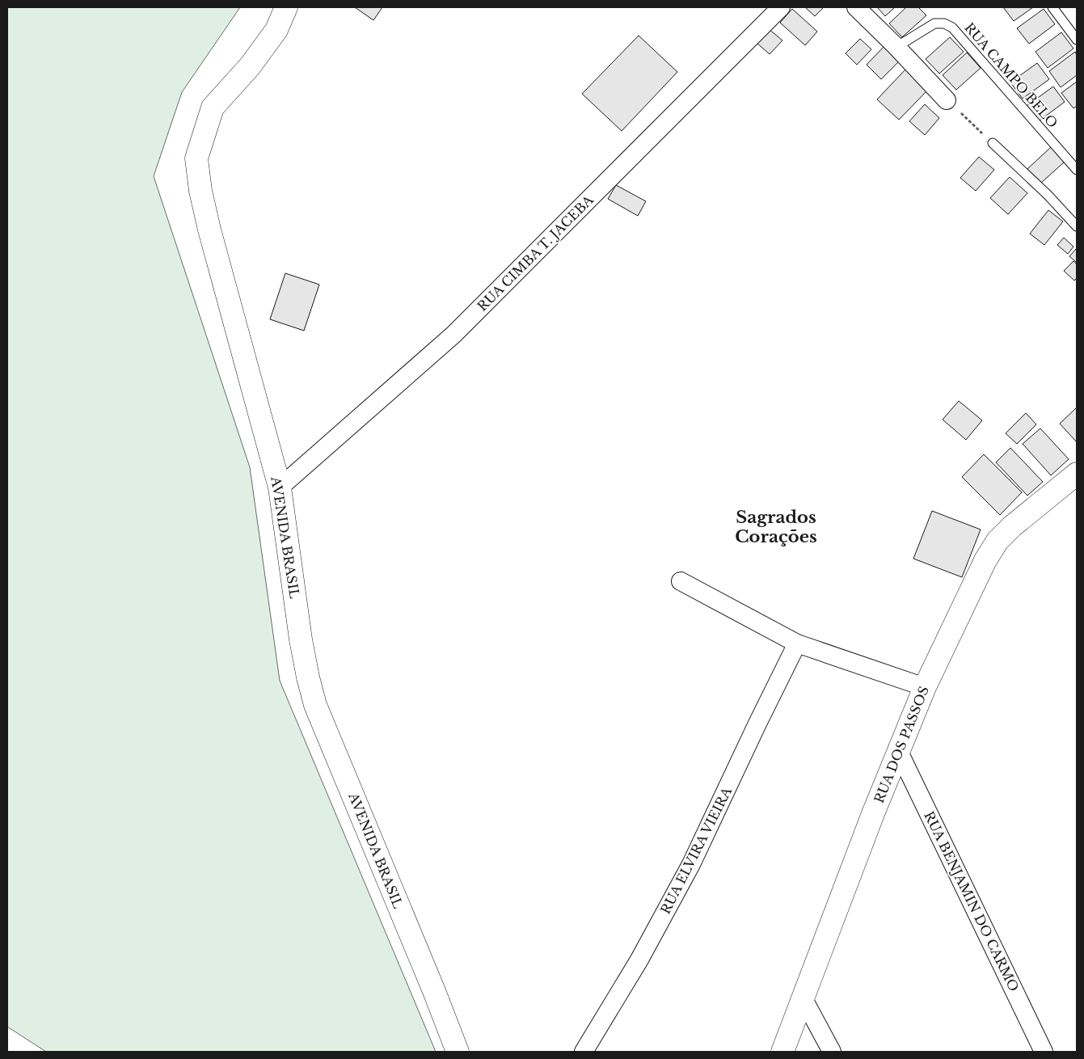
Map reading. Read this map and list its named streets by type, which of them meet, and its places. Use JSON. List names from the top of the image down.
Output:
{
  "streets": {
    "street": [
      "RUA CIMBA T. JACEBA",
      "AVENIDA BRASIL",
      "RUA DOS PASSOS",
      "RUA ELVIRA VIEIRA",
      "RUA BENJAMIN DO CARMO"
    ],
    "lane": ["RUA CAMPO BELO"]
  },
  "crossings": [
    ["RUA CIMBA T. JACEBA", "AVENIDA BRASIL"],
    ["RUA DOS PASSOS", "RUA BENJAMIN DO CARMO"]
  ],
  "districts": ["Sagrados Corações"]
}
